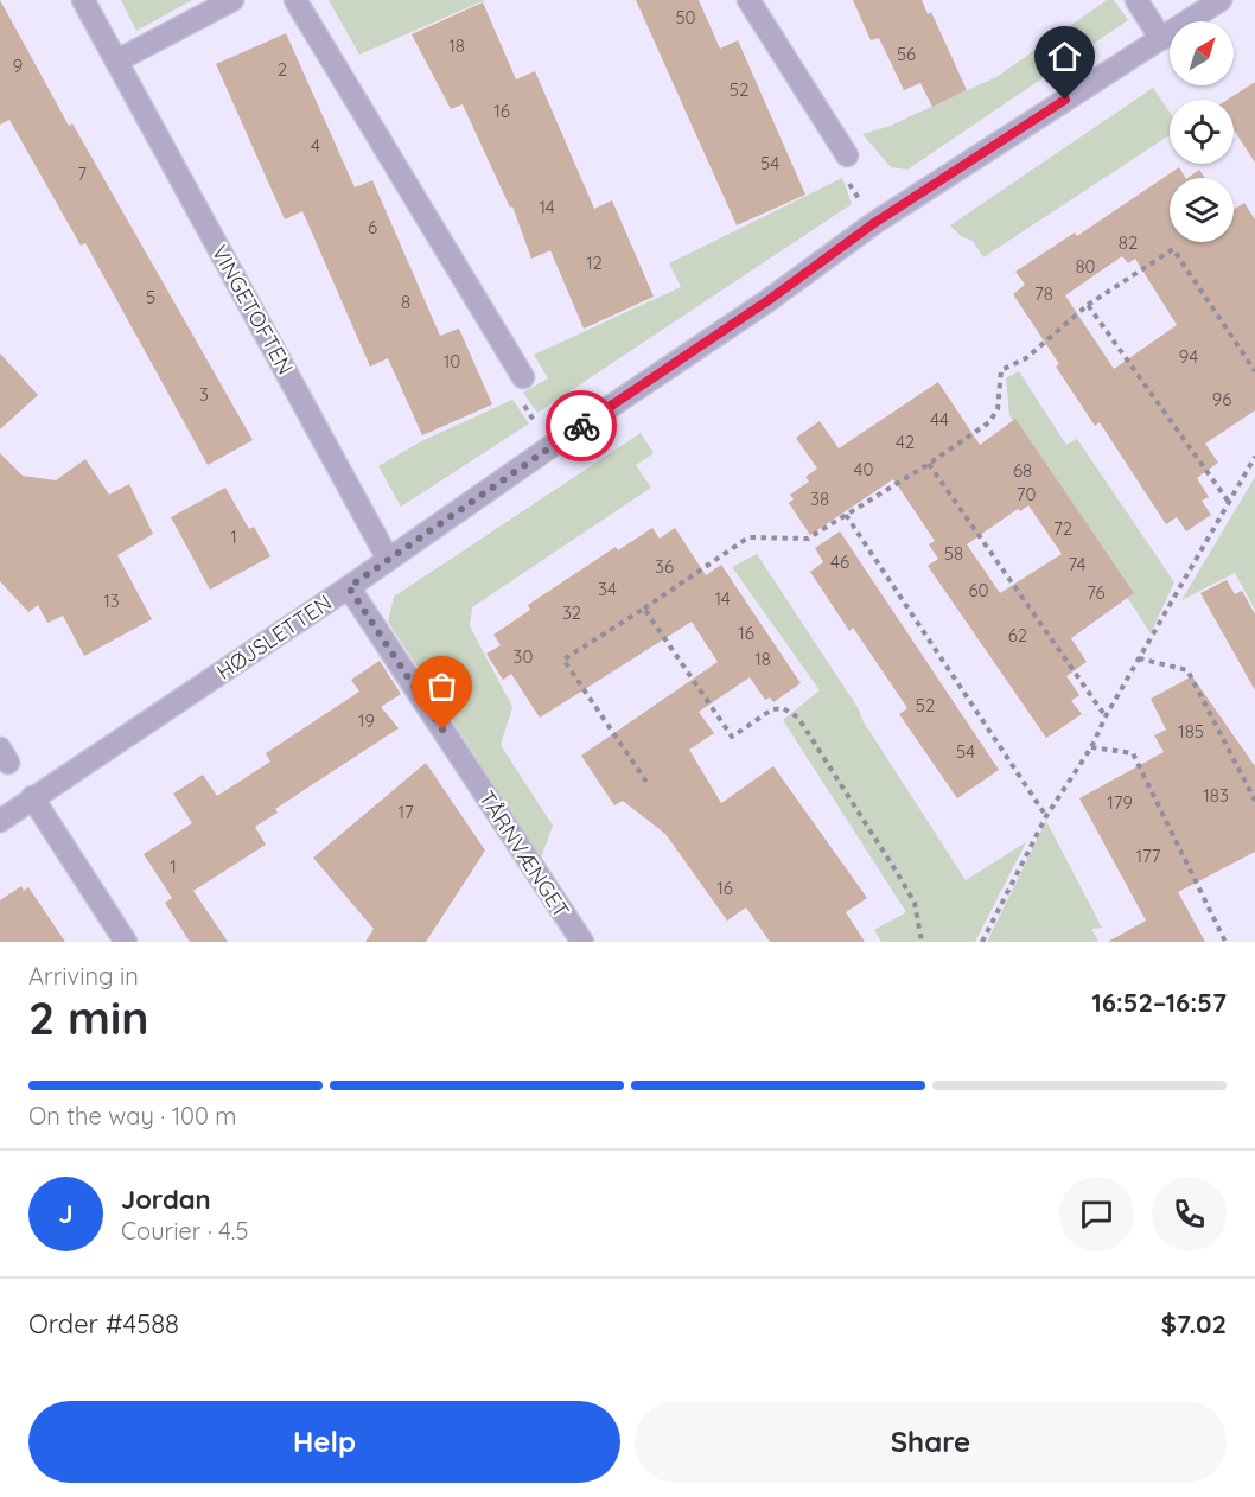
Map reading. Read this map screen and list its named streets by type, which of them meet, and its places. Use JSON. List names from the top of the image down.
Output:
{
  "streets": {
    "street": ["VINGETOFTEN", "HØJSLETTEN", "TÅRNVÆNGET"]
  },
  "crossings": [
    ["VINGETOFTEN", "HØJSLETTEN"],
    ["HØJSLETTEN", "TÅRNVÆNGET"]
  ],
  "house_numbers": [
    "50",
    "18",
    "56",
    "9",
    "2",
    "52",
    "16",
    "4",
    "54",
    "7",
    "14",
    "6",
    "82",
    "12",
    "80",
    "78",
    "5",
    "8",
    "94",
    "10",
    "3",
    "96",
    "44",
    "42",
    "40",
    "68",
    "70",
    "38",
    "72",
    "1",
    "58",
    "46",
    "74",
    "36",
    "34",
    "60",
    "76",
    "14",
    "13",
    "32",
    "16",
    "62",
    "30",
    "18",
    "52",
    "19",
    "185",
    "54",
    "183",
    "179",
    "17",
    "177",
    "1",
    "16"
  ],
  "north": "top right",
  "page": {
    "heading": ["2 min", "Arriving in", "16:52–16:57"],
    "panel": [
      "Jordan",
      "Courier · 4.5",
      "Order #4588",
      "$7.02"
    ],
    "bar": "On the way · 100 m",
    "round": "J",
    "buttons": ["Help", "Share"]
  }
}
